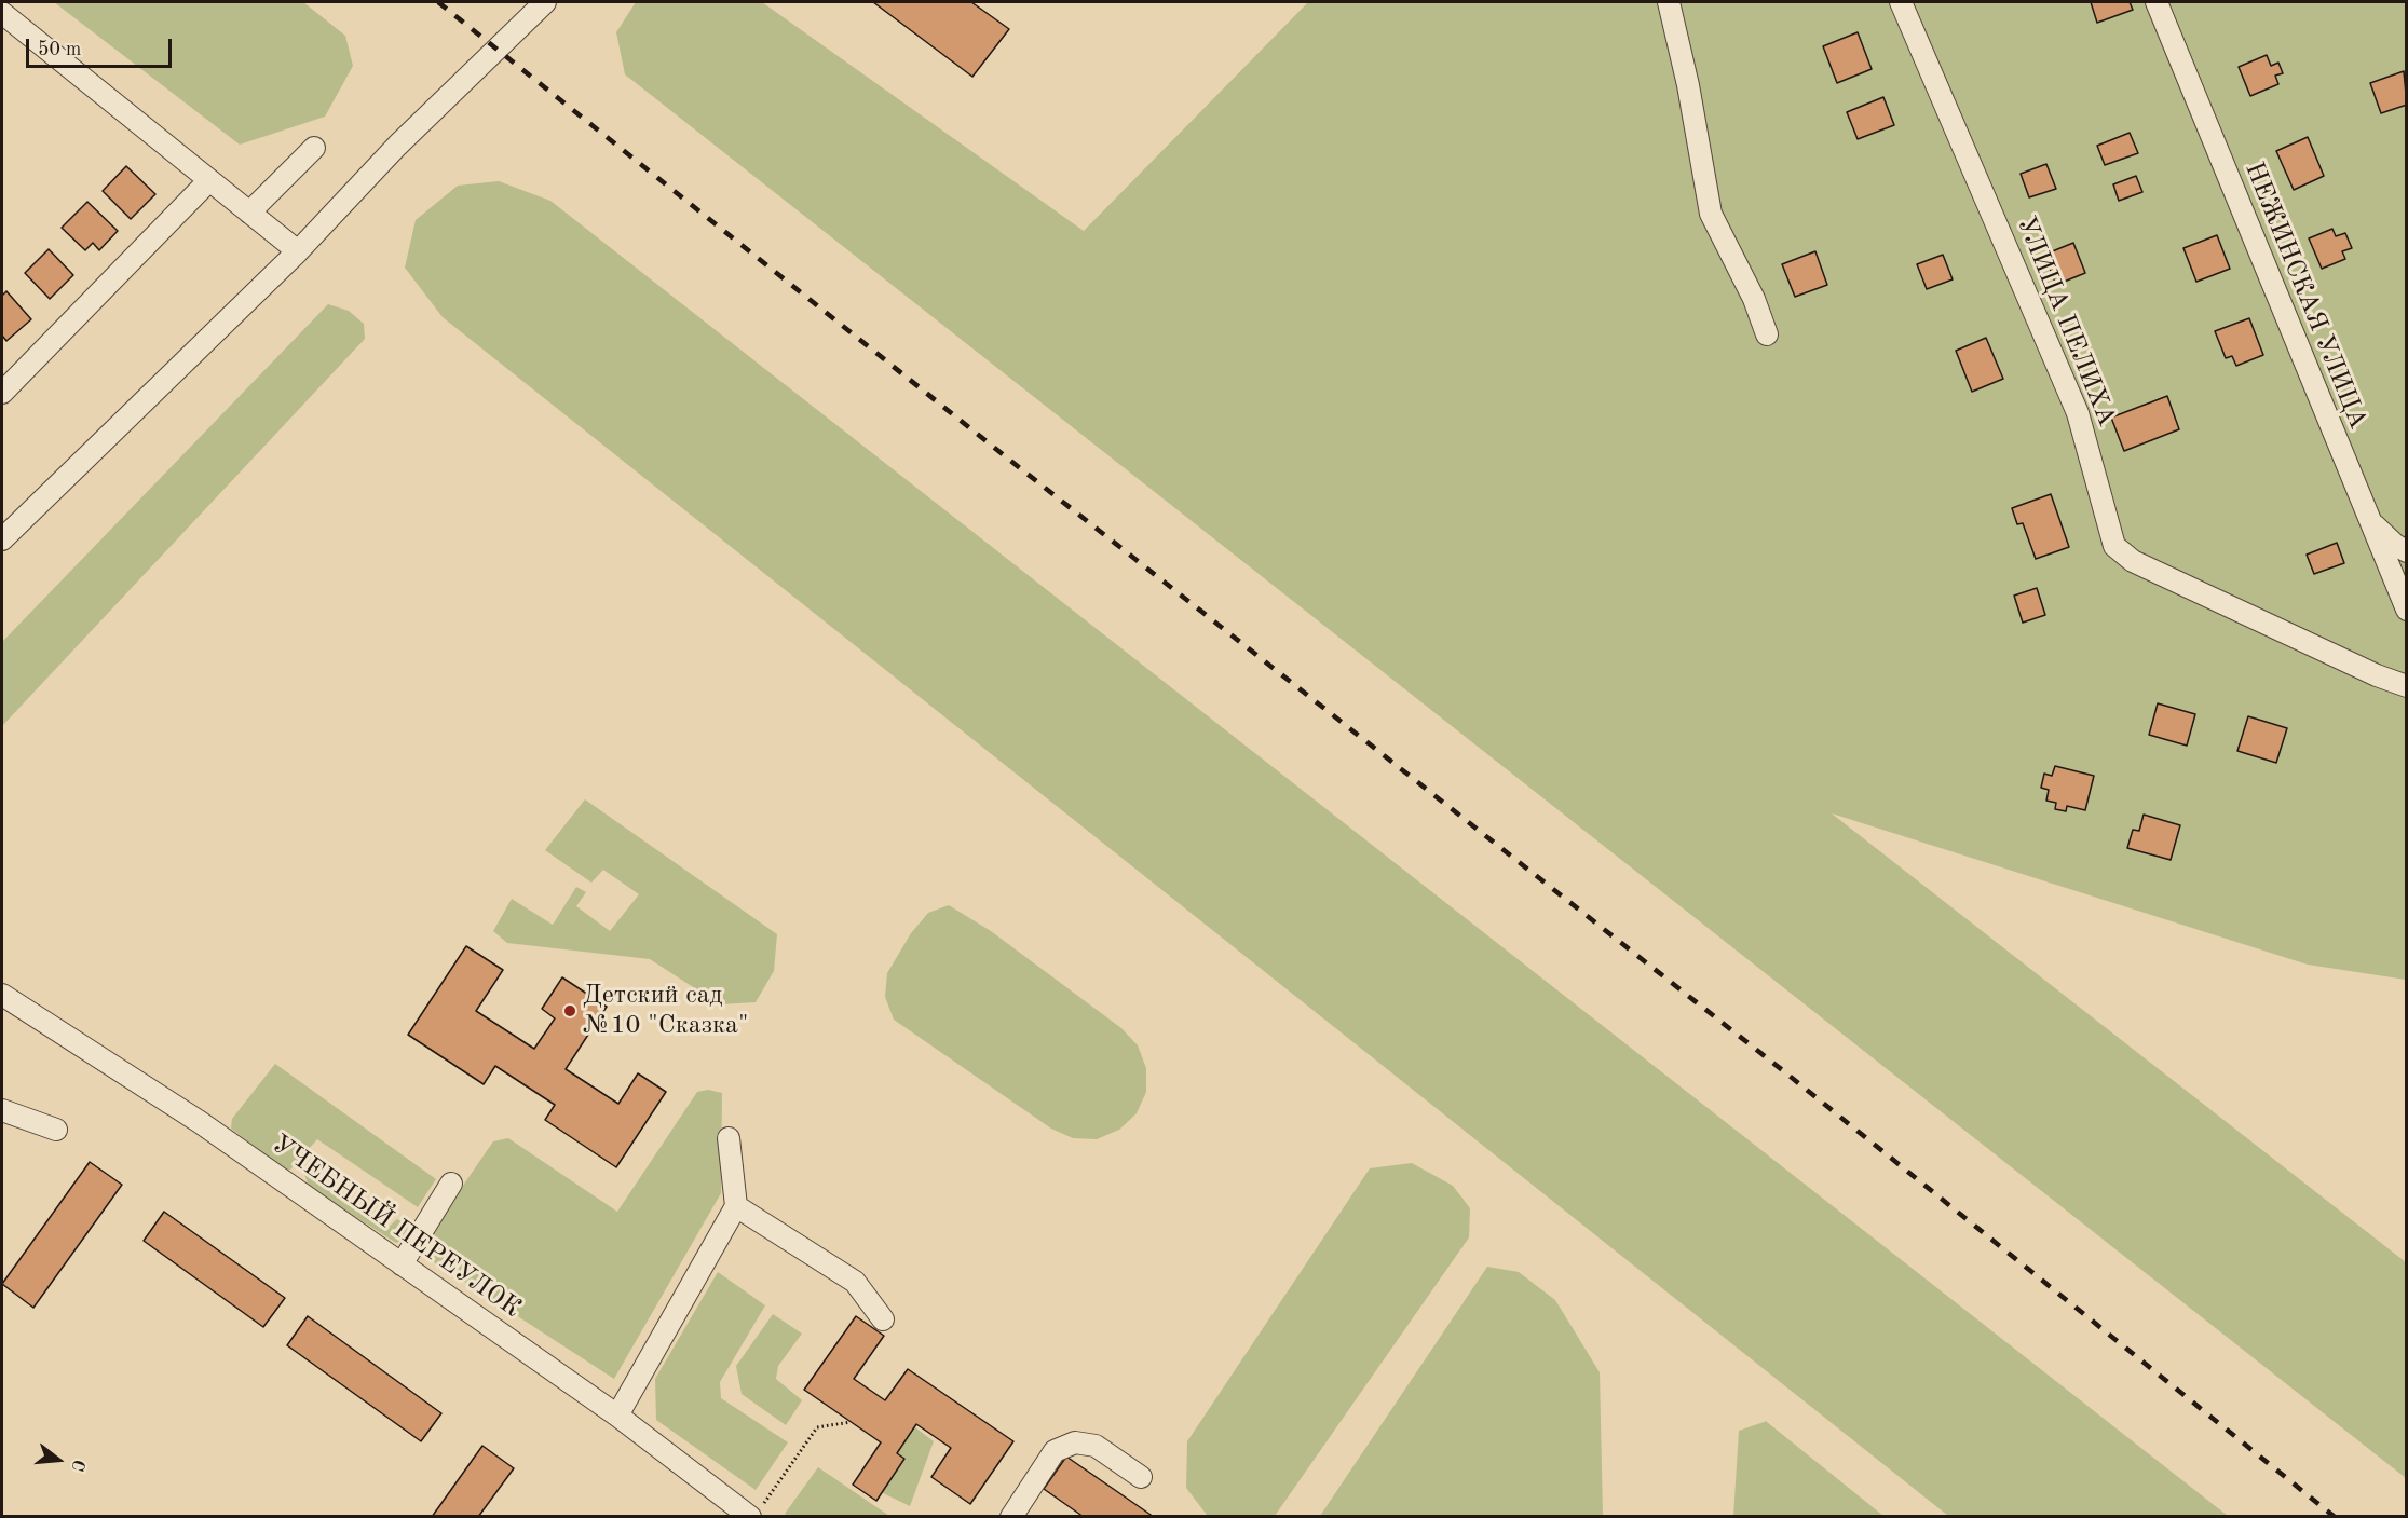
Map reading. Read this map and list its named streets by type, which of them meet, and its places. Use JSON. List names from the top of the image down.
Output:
{
  "streets": {
    "street": ["НЕЖИНСКАЯ УЛИЦА", "УЛИЦА ПЕЛИХА", "УЧЕБНЫЙ ПЕРЕУЛОК"]
  },
  "places": ["Детский сад №10 \"Сказка\""],
  "scale_bar": "50 m",
  "north": "right"
}
